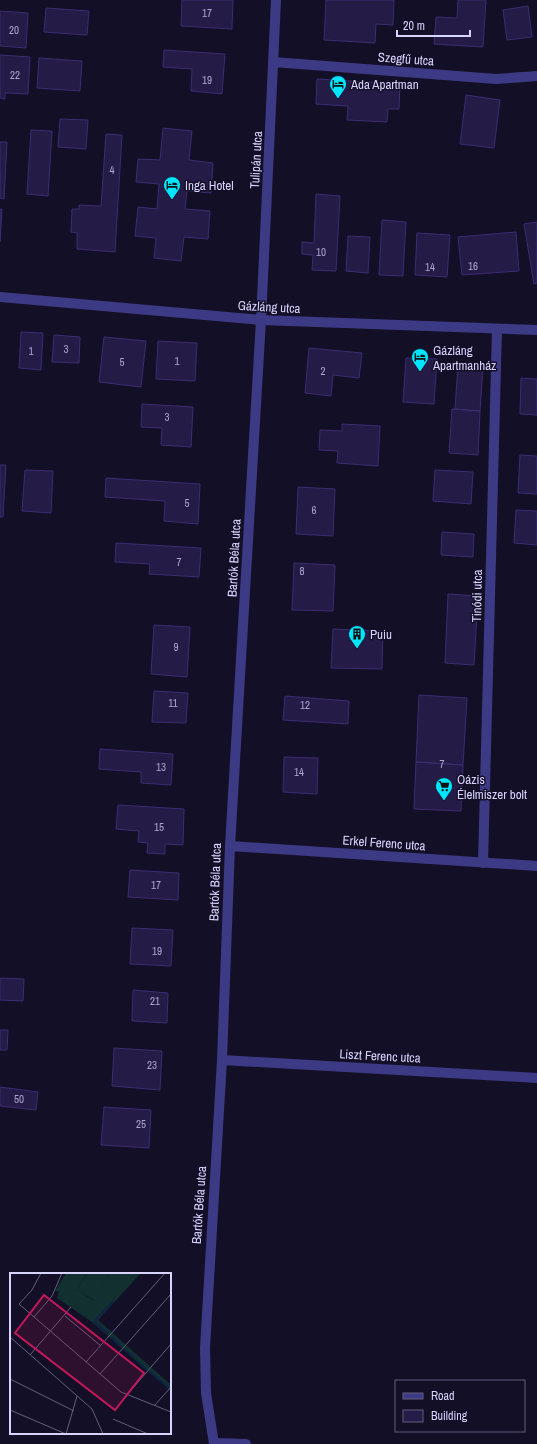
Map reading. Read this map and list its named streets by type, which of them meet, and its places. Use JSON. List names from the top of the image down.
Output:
{
  "streets": {
    "street": [
      "Szegfű utca",
      "Tulipán utca",
      "Gázláng utca",
      "Bartók Béla utca",
      "Tinódi utca",
      "Erkel Ferenc utca",
      "Liszt Ferenc utca"
    ]
  },
  "crossings": [
    ["Szegfű utca", "Tulipán utca"],
    ["Tulipán utca", "Gázláng utca"],
    ["Tulipán utca", "Bartók Béla utca"],
    ["Gázláng utca", "Bartók Béla utca"],
    ["Gázláng utca", "Tinódi utca"],
    ["Bartók Béla utca", "Erkel Ferenc utca"],
    ["Bartók Béla utca", "Liszt Ferenc utca"],
    ["Tinódi utca", "Erkel Ferenc utca"]
  ],
  "places": {
    "hotel": ["Ada Apartman", "Inga Hotel", "Gázláng Apartmanház"],
    "building": ["Puiu"],
    "supermarket": ["Oázis Élelmiszer bolt"]
  },
  "house_numbers": [
    "17",
    "20",
    "22",
    "19",
    "4",
    "10",
    "16",
    "14",
    "3",
    "1",
    "1",
    "5",
    "2",
    "3",
    "5",
    "6",
    "7",
    "8",
    "9",
    "11",
    "12",
    "7",
    "13",
    "14",
    "15",
    "17",
    "19",
    "21",
    "23",
    "50",
    "25"
  ],
  "legend": ["Road", "Building"],
  "scale_bar": "20 m"
}
